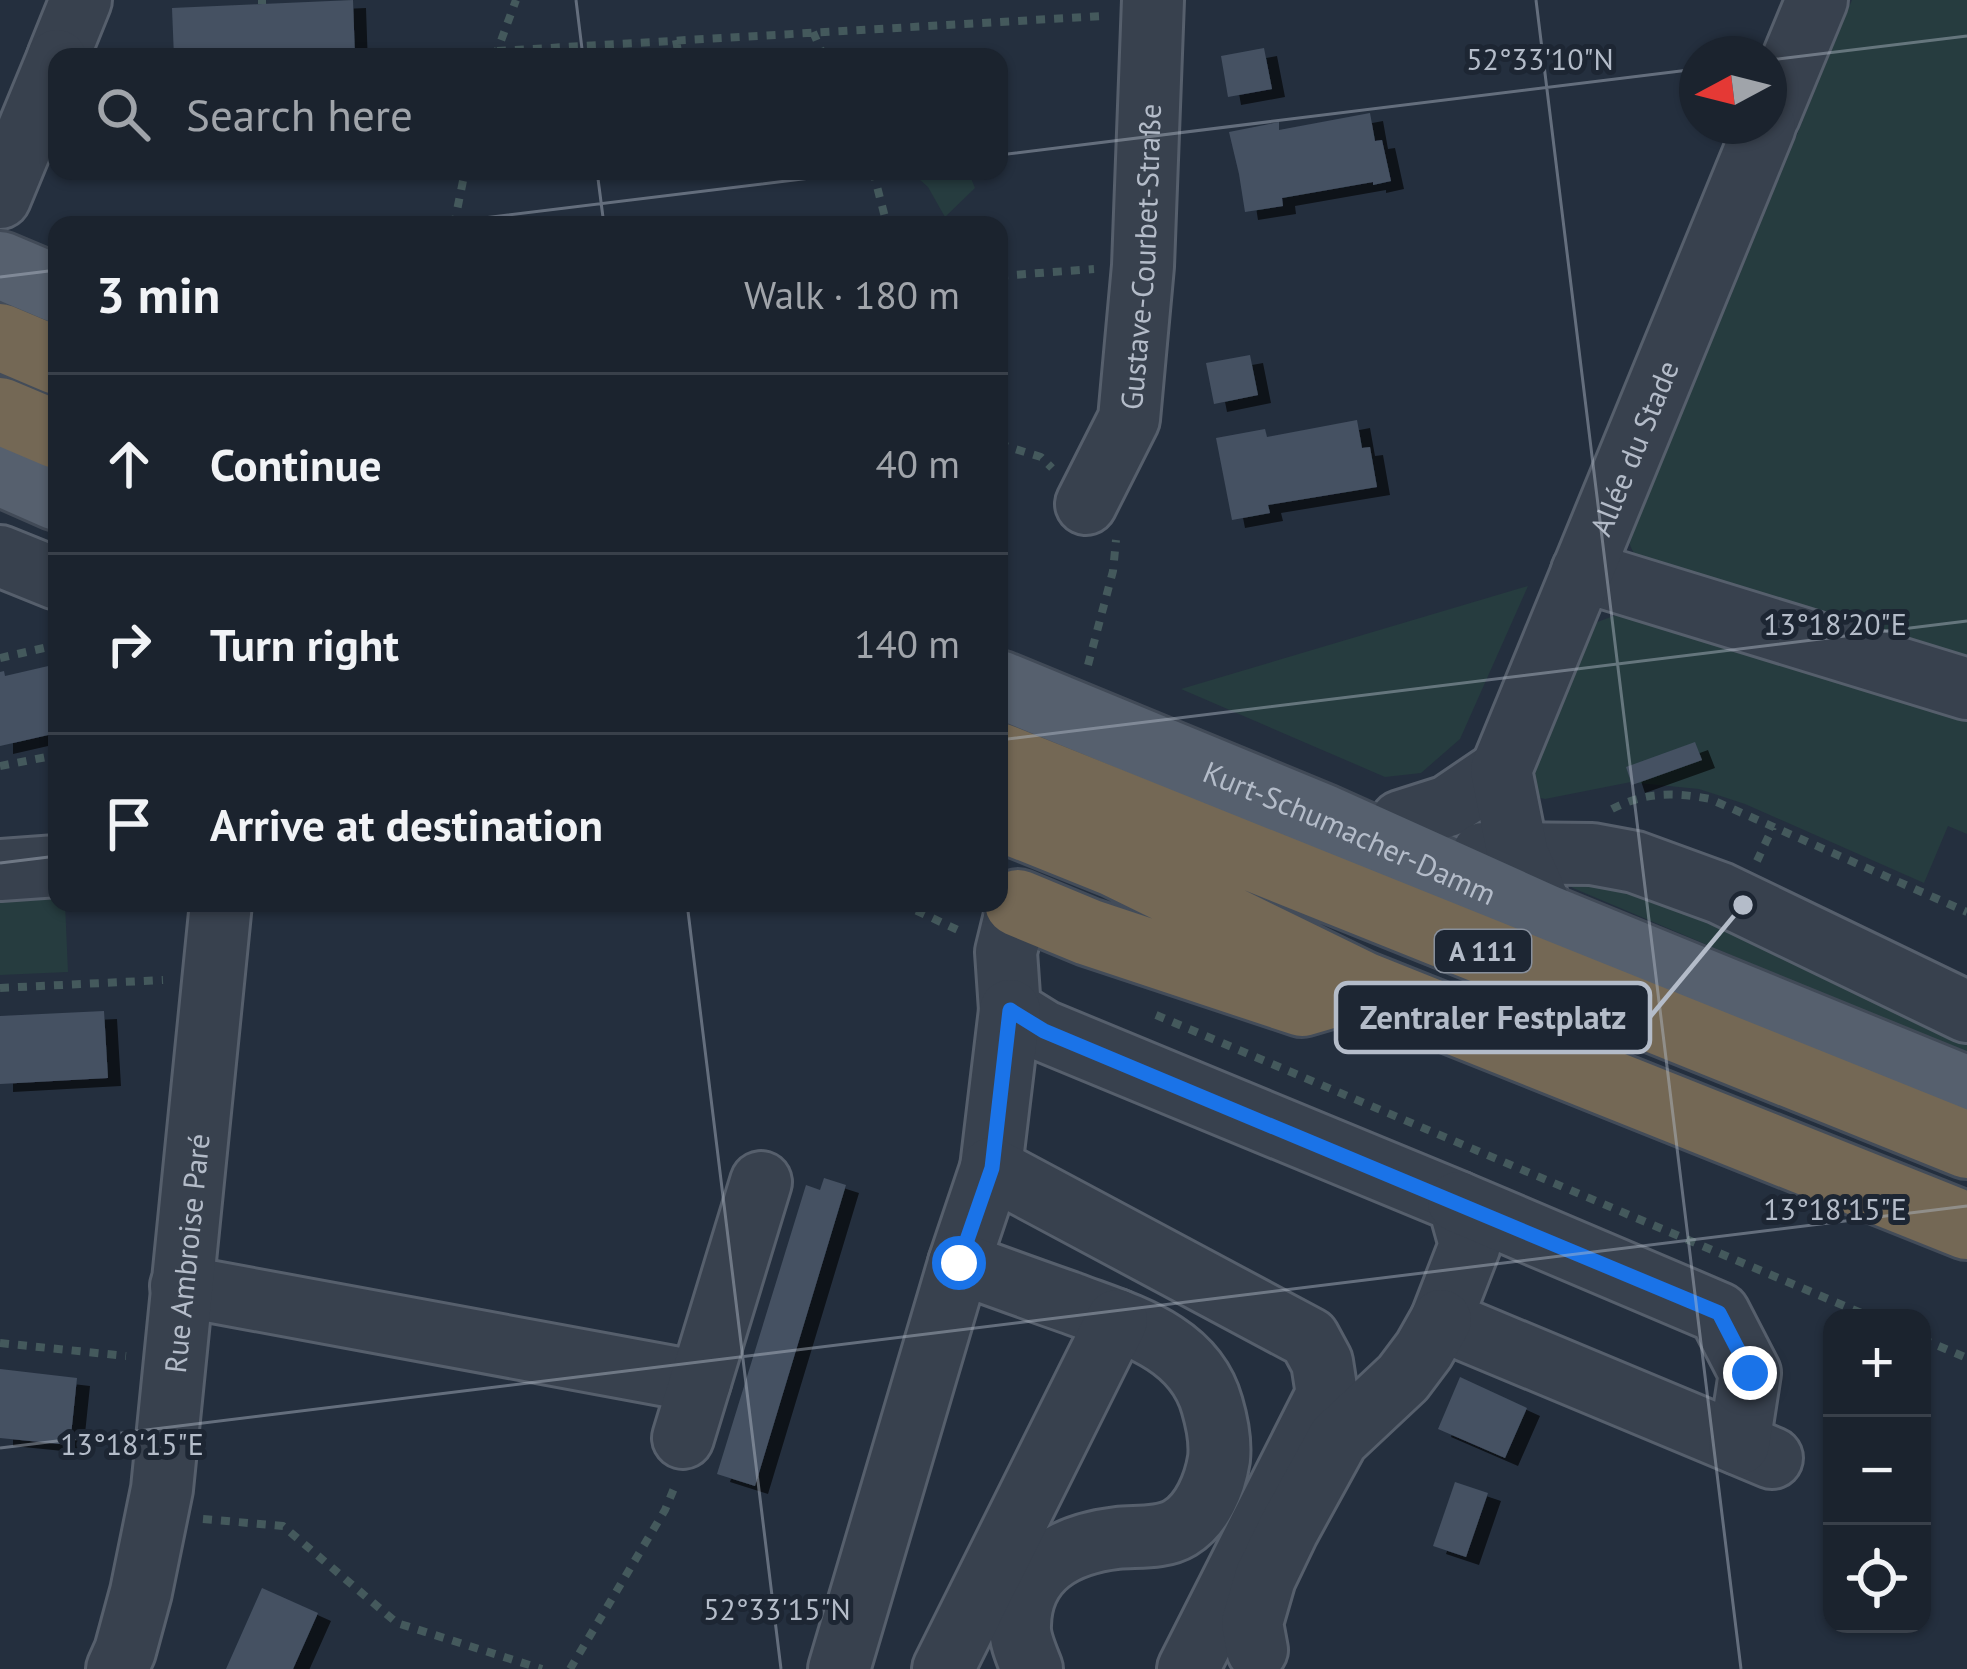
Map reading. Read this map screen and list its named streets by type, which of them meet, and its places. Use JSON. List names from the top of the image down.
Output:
{
  "streets": {
    "highway": ["A 111"],
    "main road": ["Kurt-Schumacher-Damm"],
    "street": ["Gustave-Courbet-Straße", "Allée du Stade", "Rue Ambroise Paré"]
  },
  "places": ["Zentraler Festplatz"],
  "north": "left",
  "page": {
    "search": "Search here",
    "heading": ["3 min", "Walk · 180 m"],
    "list": [
      ["Continue", "40 m"],
      ["Turn right", "140 m"],
      "Arrive at destination"
    ],
    "map_buttons": ["+", "−"]
  },
  "coordinates": [
    "52°33'10\"N",
    "13°18'20\"E",
    "13°18'15\"E",
    "52°33'15\"N"
  ]
}
